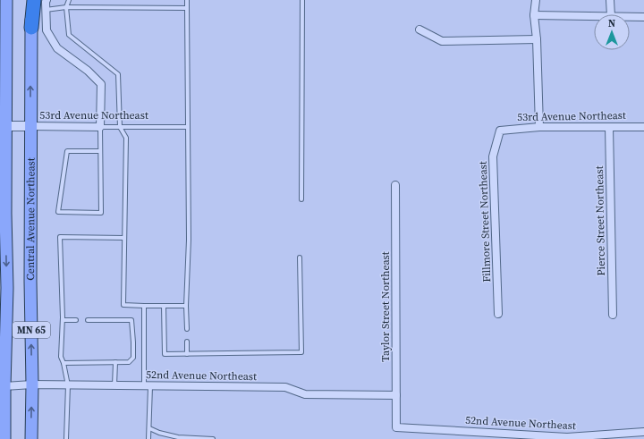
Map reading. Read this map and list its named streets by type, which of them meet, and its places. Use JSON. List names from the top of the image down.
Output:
{
  "streets": {
    "main road": ["Central Avenue Northeast", "MN 65"],
    "street": [
      "53rd Avenue Northeast",
      "Pierce Street Northeast",
      "Fillmore Street Northeast",
      "Taylor Street Northeast",
      "52nd Avenue Northeast"
    ]
  },
  "crossings": [
    ["53rd Avenue Northeast", "Central Avenue Northeast"],
    ["53rd Avenue Northeast", "Pierce Street Northeast"],
    ["53rd Avenue Northeast", "Fillmore Street Northeast"],
    ["53rd Avenue Northeast", "MN 65"],
    ["Central Avenue Northeast", "52nd Avenue Northeast"],
    ["Taylor Street Northeast", "52nd Avenue Northeast"],
    ["MN 65", "52nd Avenue Northeast"]
  ],
  "north": "top"
}
